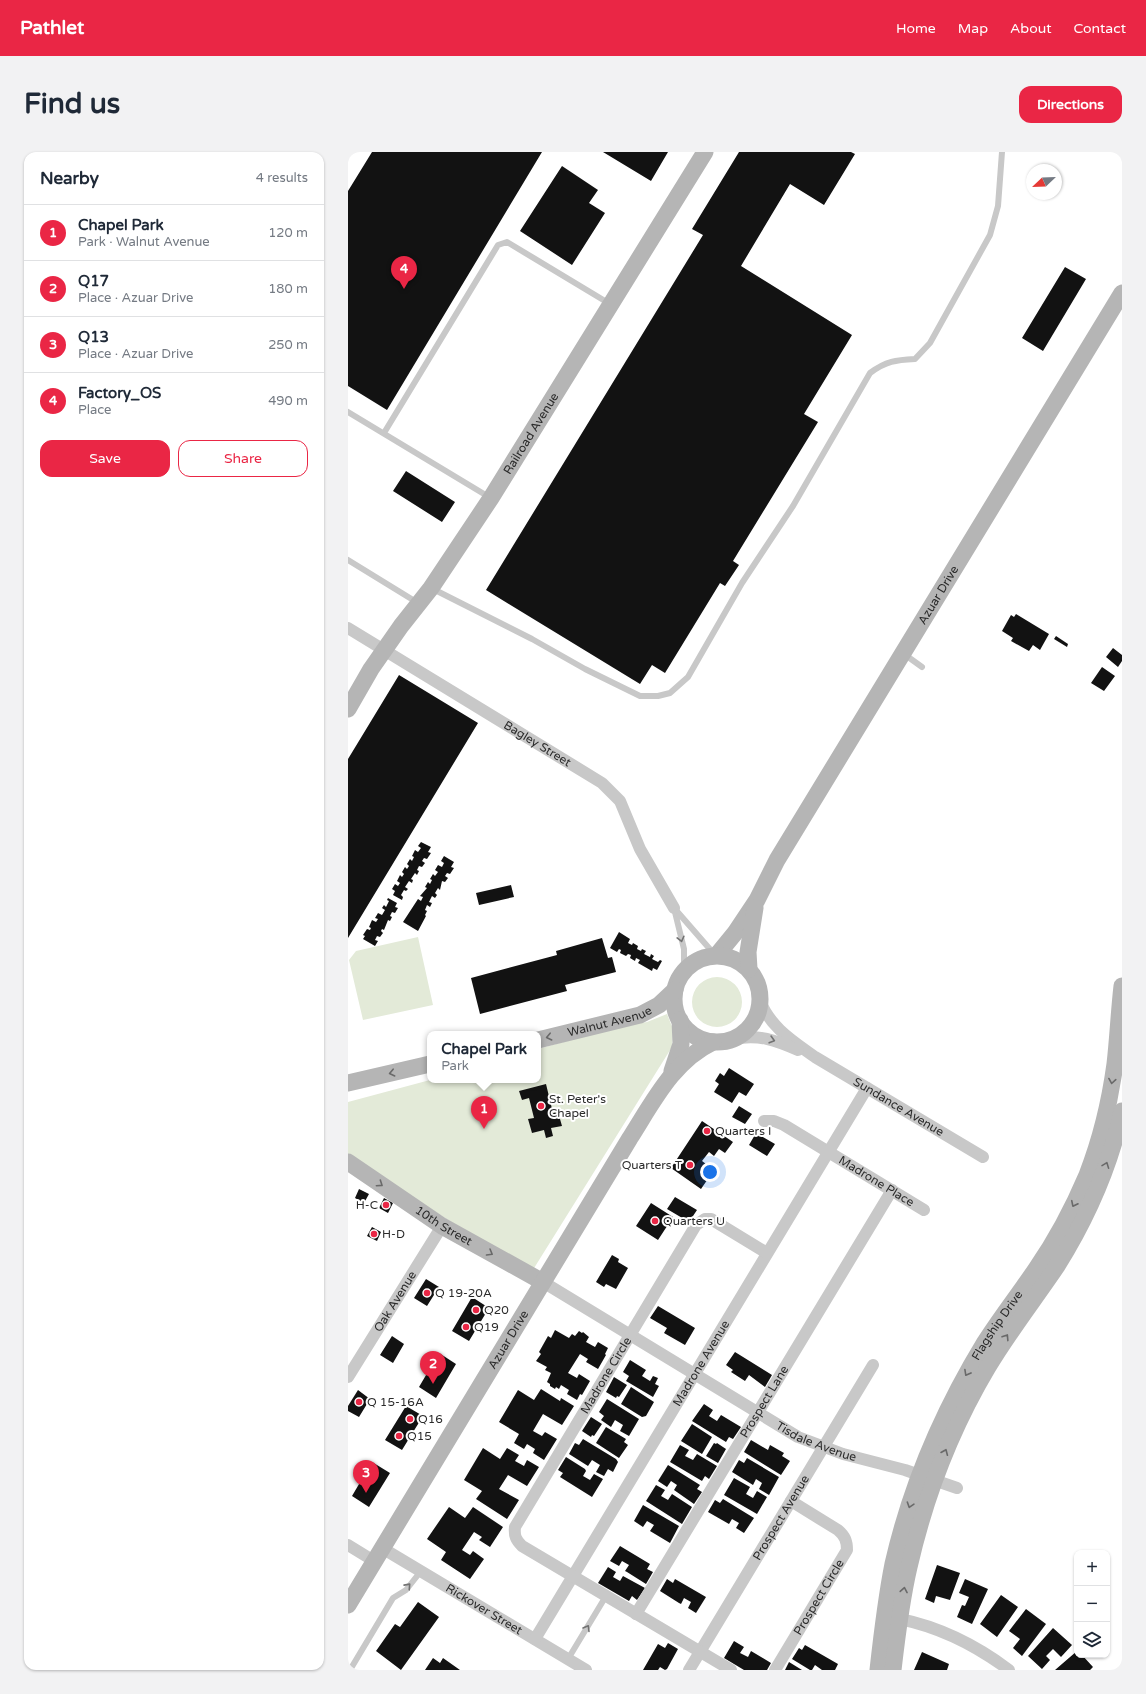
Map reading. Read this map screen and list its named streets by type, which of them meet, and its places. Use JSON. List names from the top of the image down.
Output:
{
  "streets": {
    "street": [
      "Railroad Avenue",
      "Azuar Drive",
      "Bagley Street",
      "Walnut Avenue",
      "Sundance Avenue",
      "Madrone Place",
      "10th Street",
      "Oak Avenue",
      "Flagship Drive",
      "Madrone Avenue",
      "Madrone Circle",
      "Prospect Lane",
      "Tisdale Avenue",
      "Prospect Avenue",
      "Prospect Circle",
      "Rickover Street"
    ]
  },
  "crossings": [
    ["Railroad Avenue", "Bagley Street"],
    ["Azuar Drive", "Bagley Street"],
    ["Azuar Drive", "Walnut Avenue"],
    ["Azuar Drive", "Sundance Avenue"],
    ["Azuar Drive", "10th Street"],
    ["Azuar Drive", "Tisdale Avenue"],
    ["Azuar Drive", "Rickover Street"],
    ["Bagley Street", "Walnut Avenue"],
    ["Bagley Street", "Sundance Avenue"],
    ["Walnut Avenue", "Sundance Avenue"],
    ["Sundance Avenue", "Madrone Avenue"],
    ["Madrone Place", "Madrone Avenue"],
    ["Madrone Place", "Prospect Lane"],
    ["10th Street", "Oak Avenue"],
    ["10th Street", "Tisdale Avenue"],
    ["Flagship Drive", "Tisdale Avenue"],
    ["Madrone Avenue", "Madrone Circle"],
    ["Madrone Avenue", "Tisdale Avenue"],
    ["Madrone Avenue", "Rickover Street"],
    ["Madrone Circle", "Tisdale Avenue"],
    ["Prospect Lane", "Tisdale Avenue"],
    ["Tisdale Avenue", "Prospect Avenue"],
    ["Prospect Avenue", "Prospect Circle"]
  ],
  "one_way": ["Walnut Avenue", "10th Street"],
  "places": [
    "St. Peter's Chapel",
    "Quarters I",
    "Quarters T",
    "H-C",
    "Quarters U",
    "H-D",
    "Q 19-20A",
    "Q20",
    "Q19",
    "Q 15-16A",
    "Q16",
    "Q15"
  ],
  "north": "bottom left",
  "page": {
    "header": "Pathlet",
    "nav": [
      "Home",
      "Map",
      "About",
      "Contact"
    ],
    "buttons": [
      "Directions",
      ["Save", "Share"]
    ],
    "title": "Find us",
    "heading": ["Nearby", "4 results"],
    "list": [
      {
        "mark": "1",
        "name": "Chapel Park",
        "note": "Park · Walnut Avenue",
        "value": "120 m"
      },
      {
        "mark": "2",
        "name": "Q17",
        "note": "Place · Azuar Drive",
        "value": "180 m"
      },
      {
        "mark": "3",
        "name": "Q13",
        "note": "Place · Azuar Drive",
        "value": "250 m"
      },
      {
        "mark": "4",
        "name": "Factory_OS",
        "note": "Place",
        "value": "490 m"
      }
    ],
    "pins": [
      "4",
      "1",
      "2",
      "3"
    ],
    "popup": ["Chapel Park", "Park"],
    "map_buttons": ["+", "−"]
  }
}
